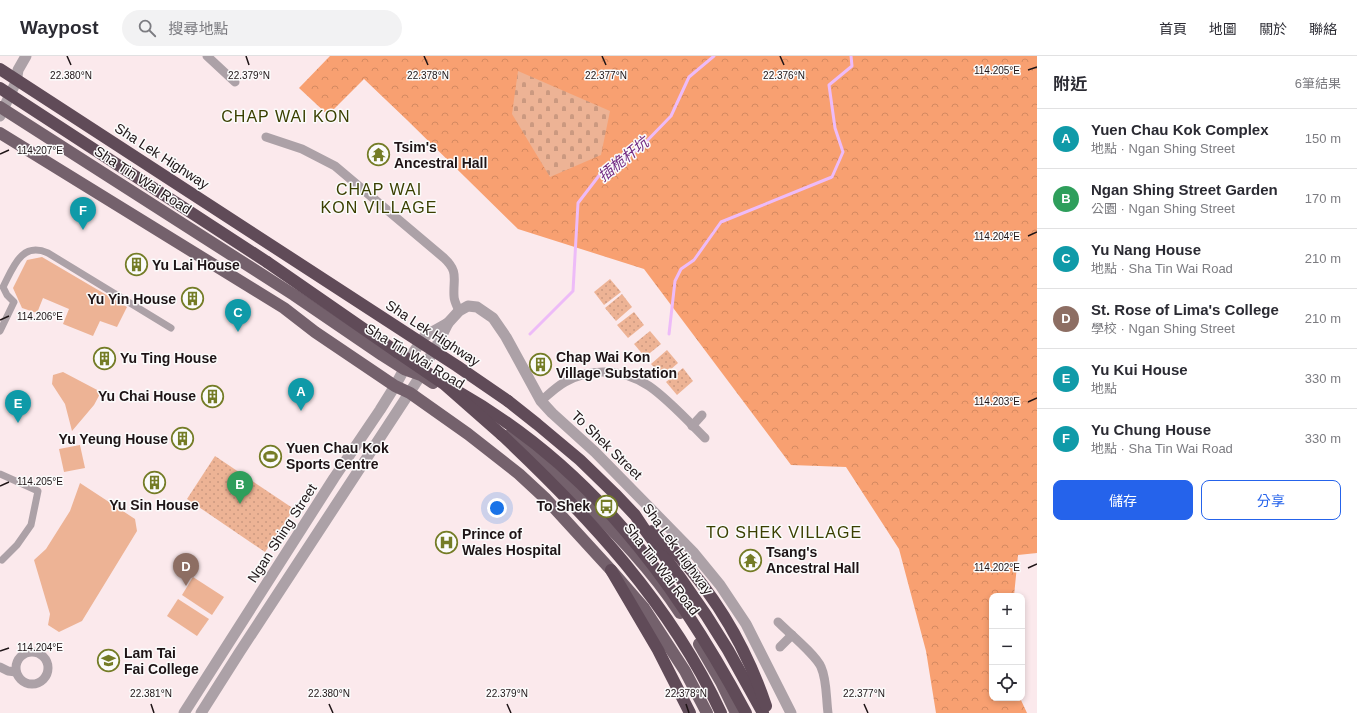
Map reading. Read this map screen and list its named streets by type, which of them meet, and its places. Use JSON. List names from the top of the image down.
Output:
{
  "streets": {
    "highway": ["Sha Lek Highway"],
    "main road": ["Sha Tin Wai Road"],
    "street": ["To Shek Street", "Ngan Shing Street"]
  },
  "crossings": [
    ["Sha Tin Wai Road", "Ngan Shing Street"]
  ],
  "districts": ["CHAP WAI KON", "CHAP WAI KON VILLAGE", "TO SHEK VILLAGE"],
  "water": ["插桅杆坑"],
  "places": {
    "temple": ["Tsim's Ancestral Hall", "Tsang's Ancestral Hall"],
    "building": [
      "Yu Lai House",
      "Yu Yin House",
      "Yu Ting House",
      "Chap Wai Kon Village Substation",
      "Yu Chai House",
      "Yu Yeung House",
      "Yu Sin House"
    ],
    "sports": ["Yuen Chau Kok Sports Centre"],
    "bus stop": ["To Shek"],
    "hospital": ["Prince of Wales Hospital"],
    "school or university": ["Lam Tai Fai College"]
  },
  "page": {
    "header": "Waypost",
    "search": "搜尋地點",
    "nav": [
      "首頁",
      "地圖",
      "關於",
      "聯絡"
    ],
    "heading": ["附近", "6筆結果"],
    "list": [
      {
        "mark": "A",
        "name": "Yuen Chau Kok Complex",
        "note": "地點 · Ngan Shing Street",
        "value": "150 m"
      },
      {
        "mark": "B",
        "name": "Ngan Shing Street Garden",
        "note": "公園 · Ngan Shing Street",
        "value": "170 m"
      },
      {
        "mark": "C",
        "name": "Yu Nang House",
        "note": "地點 · Sha Tin Wai Road",
        "value": "210 m"
      },
      {
        "mark": "D",
        "name": "St. Rose of Lima's College",
        "note": "學校 · Ngan Shing Street",
        "value": "210 m"
      },
      {
        "mark": "E",
        "name": "Yu Kui House",
        "note": "地點",
        "value": "330 m"
      },
      {
        "mark": "F",
        "name": "Yu Chung House",
        "note": "地點 · Sha Tin Wai Road",
        "value": "330 m"
      }
    ],
    "pins": [
      "F",
      "C",
      "A",
      "E",
      "B",
      "D"
    ],
    "buttons": ["儲存", "分享"],
    "map_buttons": ["+", "−"]
  },
  "coordinates": [
    "114.205°E",
    "22.380°N",
    "22.379°N",
    "22.378°N",
    "22.377°N",
    "22.376°N",
    "114.207°E",
    "114.204°E",
    "114.206°E",
    "114.203°E",
    "114.202°E",
    "22.381°N"
  ]
}
